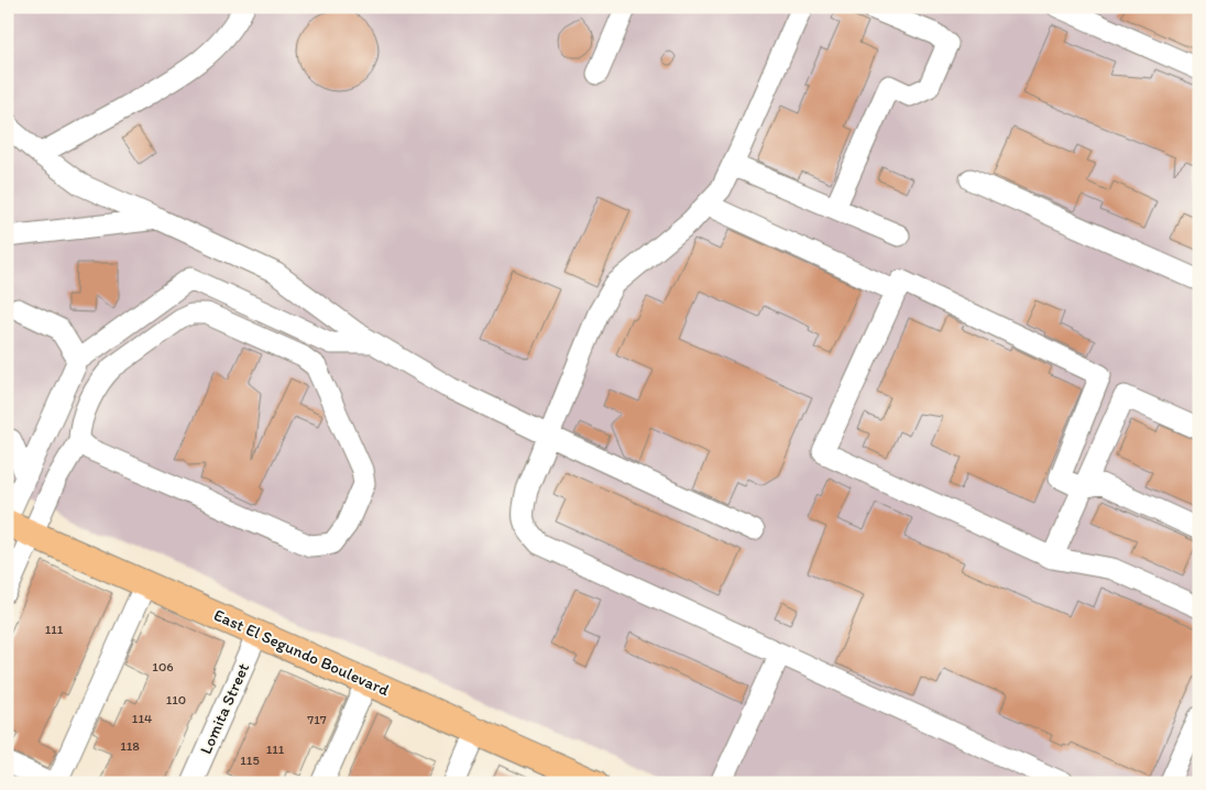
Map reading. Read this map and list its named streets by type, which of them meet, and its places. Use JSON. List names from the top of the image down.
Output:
{
  "streets": {
    "main road": ["East El Segundo Boulevard"],
    "street": ["Lomita Street"]
  },
  "crossings": [
    ["East El Segundo Boulevard", "Lomita Street"]
  ],
  "house_numbers": [
    "111",
    "106",
    "110",
    "114",
    "717",
    "118",
    "111",
    "115"
  ]
}
